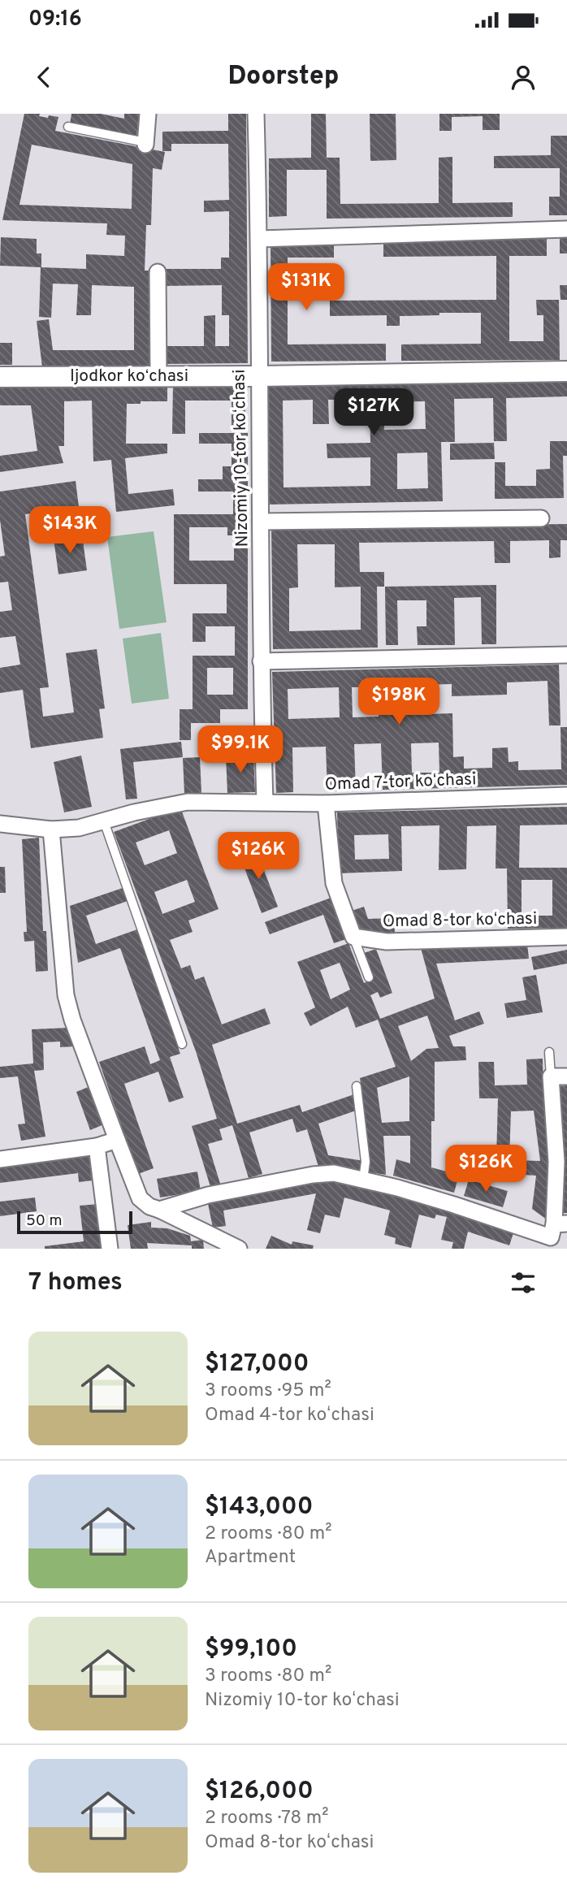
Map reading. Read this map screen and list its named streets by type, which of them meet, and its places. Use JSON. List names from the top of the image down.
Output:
{
  "streets": {
    "street": [
      "Ijodkor koʻchasi",
      "Nizomiy 10-tor koʻchasi",
      "Omad 7-tor koʻchasi",
      "Omad 8-tor koʻchasi"
    ]
  },
  "crossings": [
    ["Ijodkor koʻchasi", "Nizomiy 10-tor koʻchasi"],
    ["Nizomiy 10-tor koʻchasi", "Omad 7-tor koʻchasi"]
  ],
  "scale_bar": "50 m",
  "page": {
    "status": "09:16",
    "header": "Doorstep",
    "price": [
      "$131K",
      "$127K",
      "$143K",
      "$198K",
      "$99.1K",
      "$126K",
      "$126K"
    ],
    "scale": "50 m",
    "heading": "7 homes",
    "list": [
      {
        "name": "$127,000",
        "note": "3 rooms · 95 m² · Omad 4-tor koʻchasi"
      },
      {
        "name": "$143,000",
        "note": "2 rooms · 80 m² · Apartment"
      },
      {
        "name": "$99,100",
        "note": "3 rooms · 80 m² · Nizomiy 10-tor koʻchasi"
      },
      {
        "name": "$126,000",
        "note": "2 rooms · 78 m² · Omad 8-tor koʻchasi"
      }
    ]
  }
}
